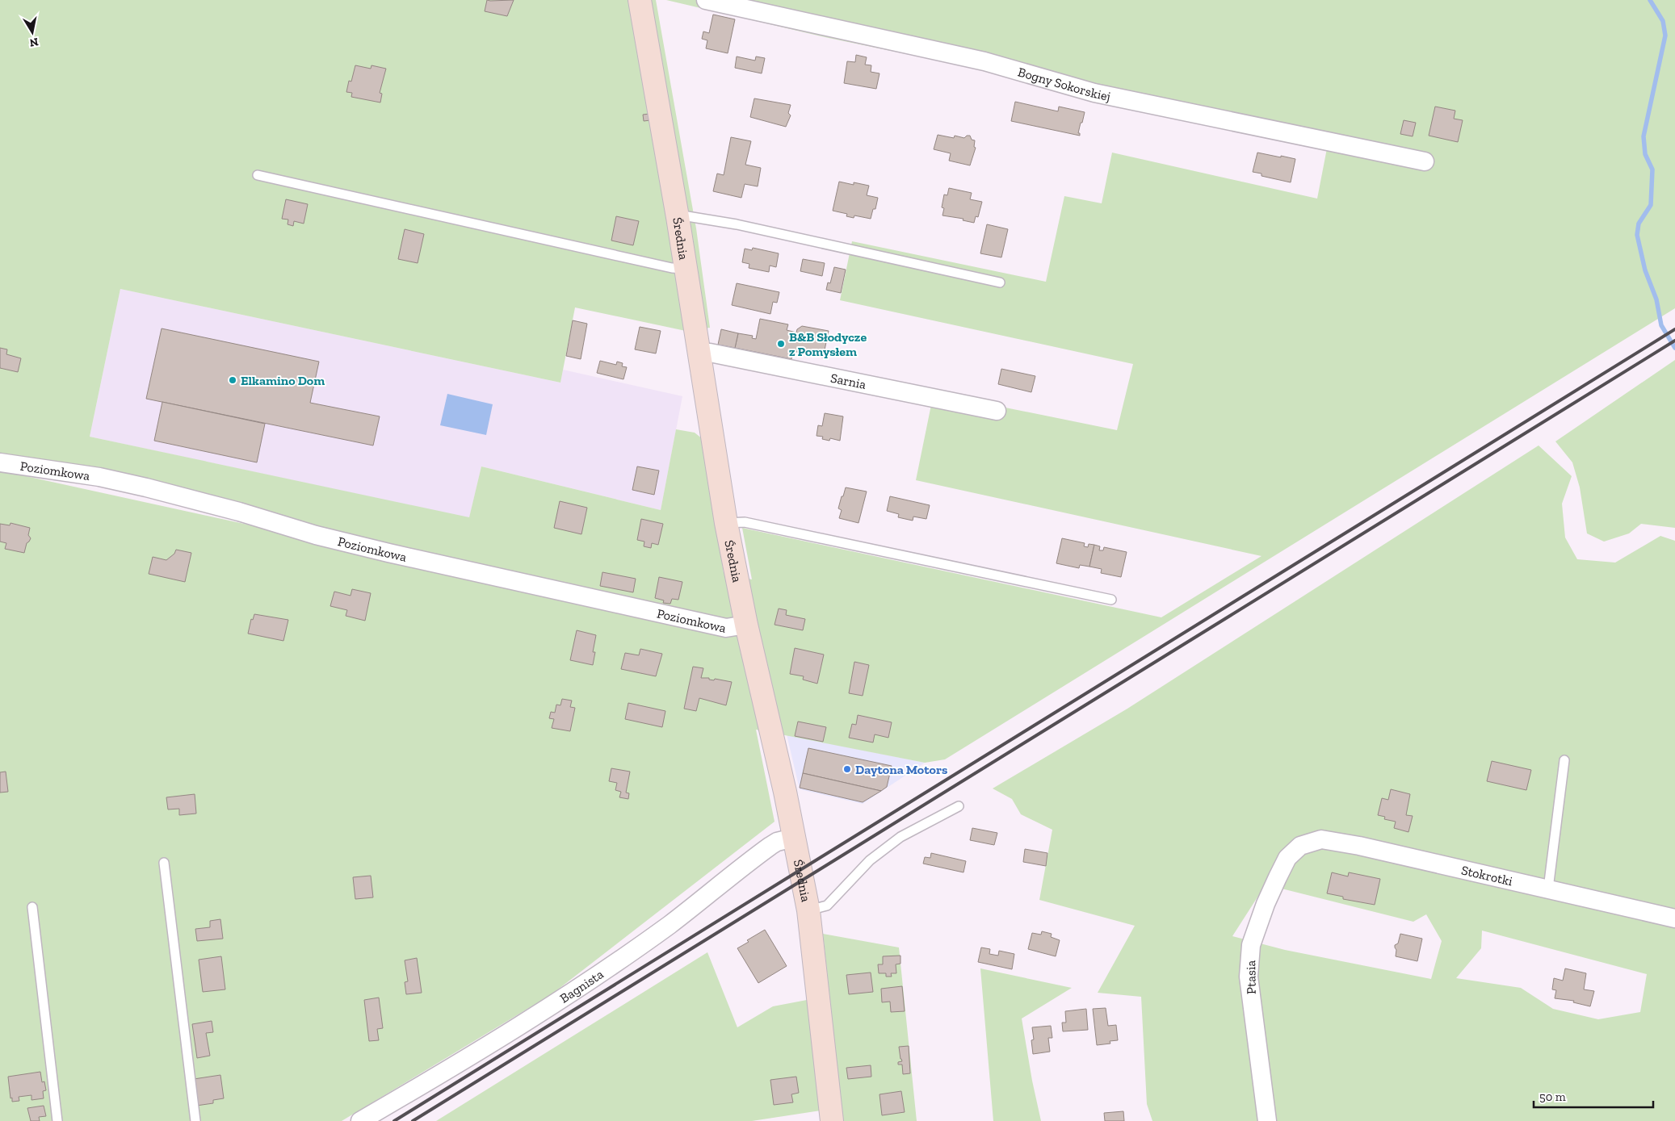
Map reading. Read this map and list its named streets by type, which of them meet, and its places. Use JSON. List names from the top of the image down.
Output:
{
  "streets": {
    "street": [
      "Bogny Sokorskiej",
      "Średnia",
      "Sarnia",
      "Poziomkowa",
      "Stokrotki",
      "Ptasia",
      "Bagnista"
    ]
  },
  "crossings": [
    ["Średnia", "Sarnia"],
    ["Średnia", "Poziomkowa"],
    ["Średnia", "Bagnista"],
    ["Stokrotki", "Ptasia"]
  ],
  "places": ["B&B Słodycze z Pomysłem", "Elkamino Dom", "Daytona Motors"],
  "scale_bar": "50 m",
  "north": "bottom"
}
